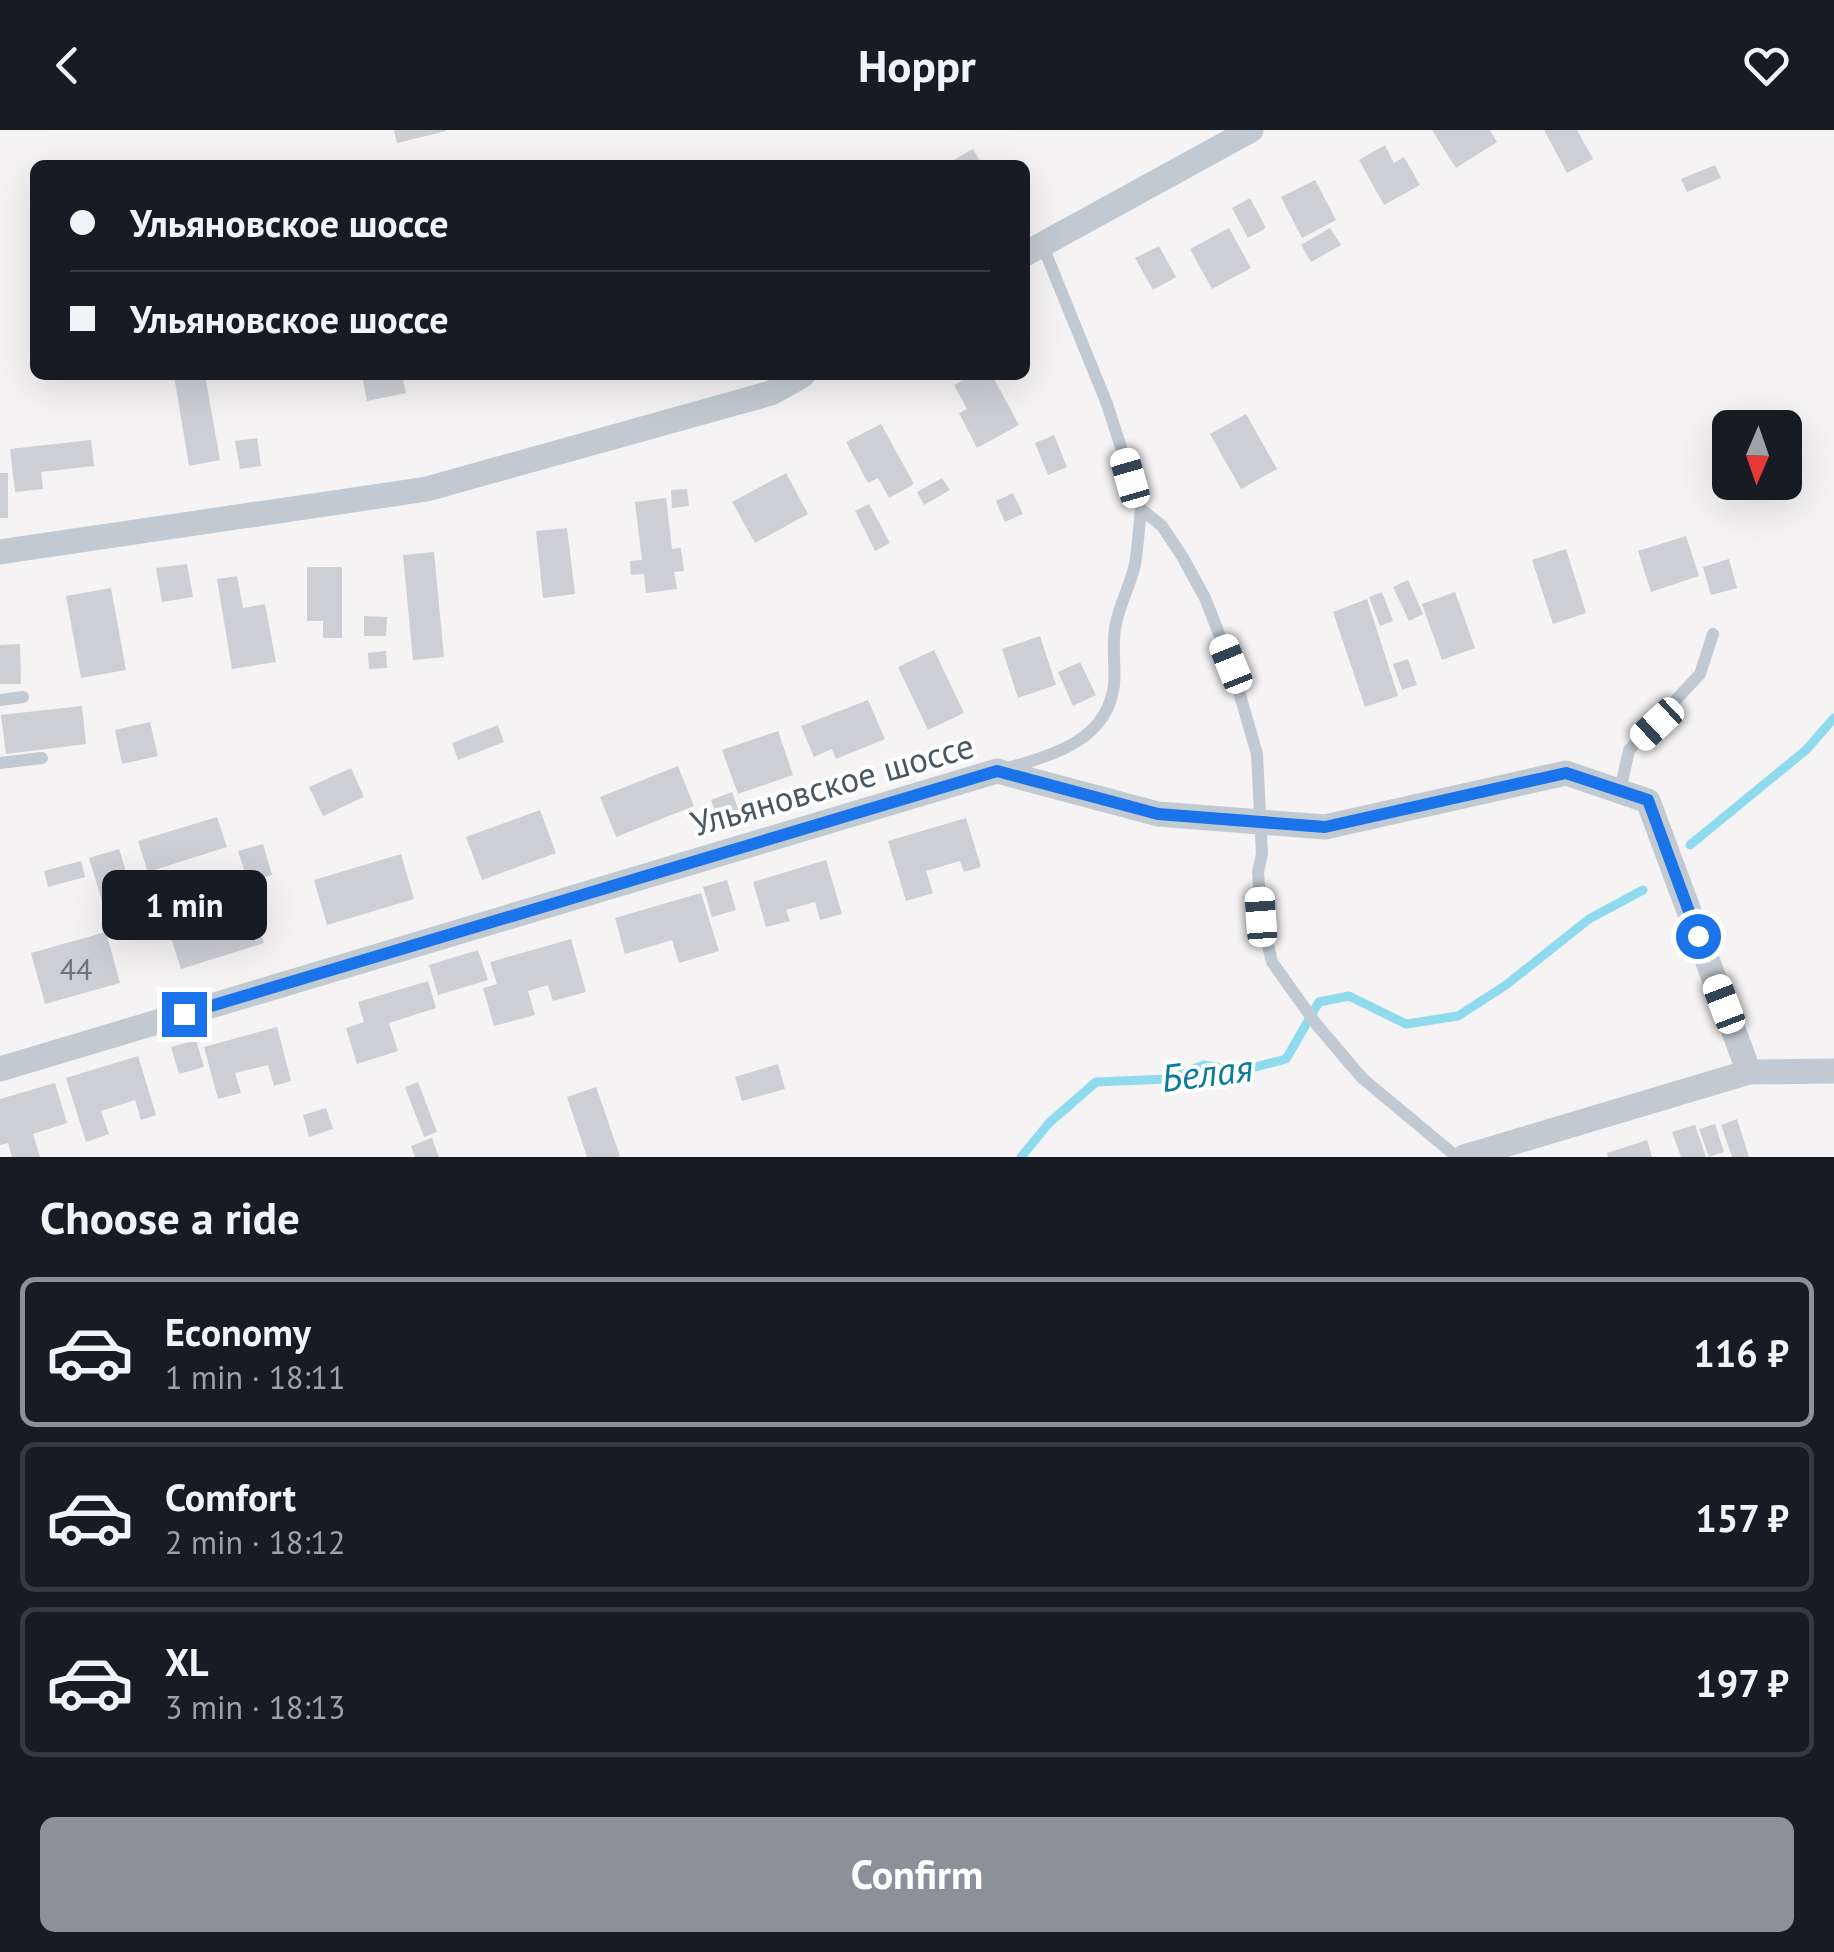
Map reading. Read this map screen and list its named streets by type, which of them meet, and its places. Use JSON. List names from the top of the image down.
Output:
{
  "streets": {
    "street": ["Ульяновское шоссе"]
  },
  "water": ["Белая"],
  "house_numbers": ["44"],
  "north": "bottom",
  "page": {
    "header": "Hoppr",
    "banner": ["Ульяновское шоссе", "Ульяновское шоссе"],
    "bubble": "1 min",
    "heading": "Choose a ride",
    "list": [
      {
        "name": "Economy",
        "note": "1 min · 18:11",
        "value": "116 ₽"
      },
      {
        "name": "Comfort",
        "note": "2 min · 18:12",
        "value": "157 ₽"
      },
      {
        "name": "XL",
        "note": "3 min · 18:13",
        "value": "197 ₽"
      }
    ],
    "buttons": "Confirm"
  }
}
